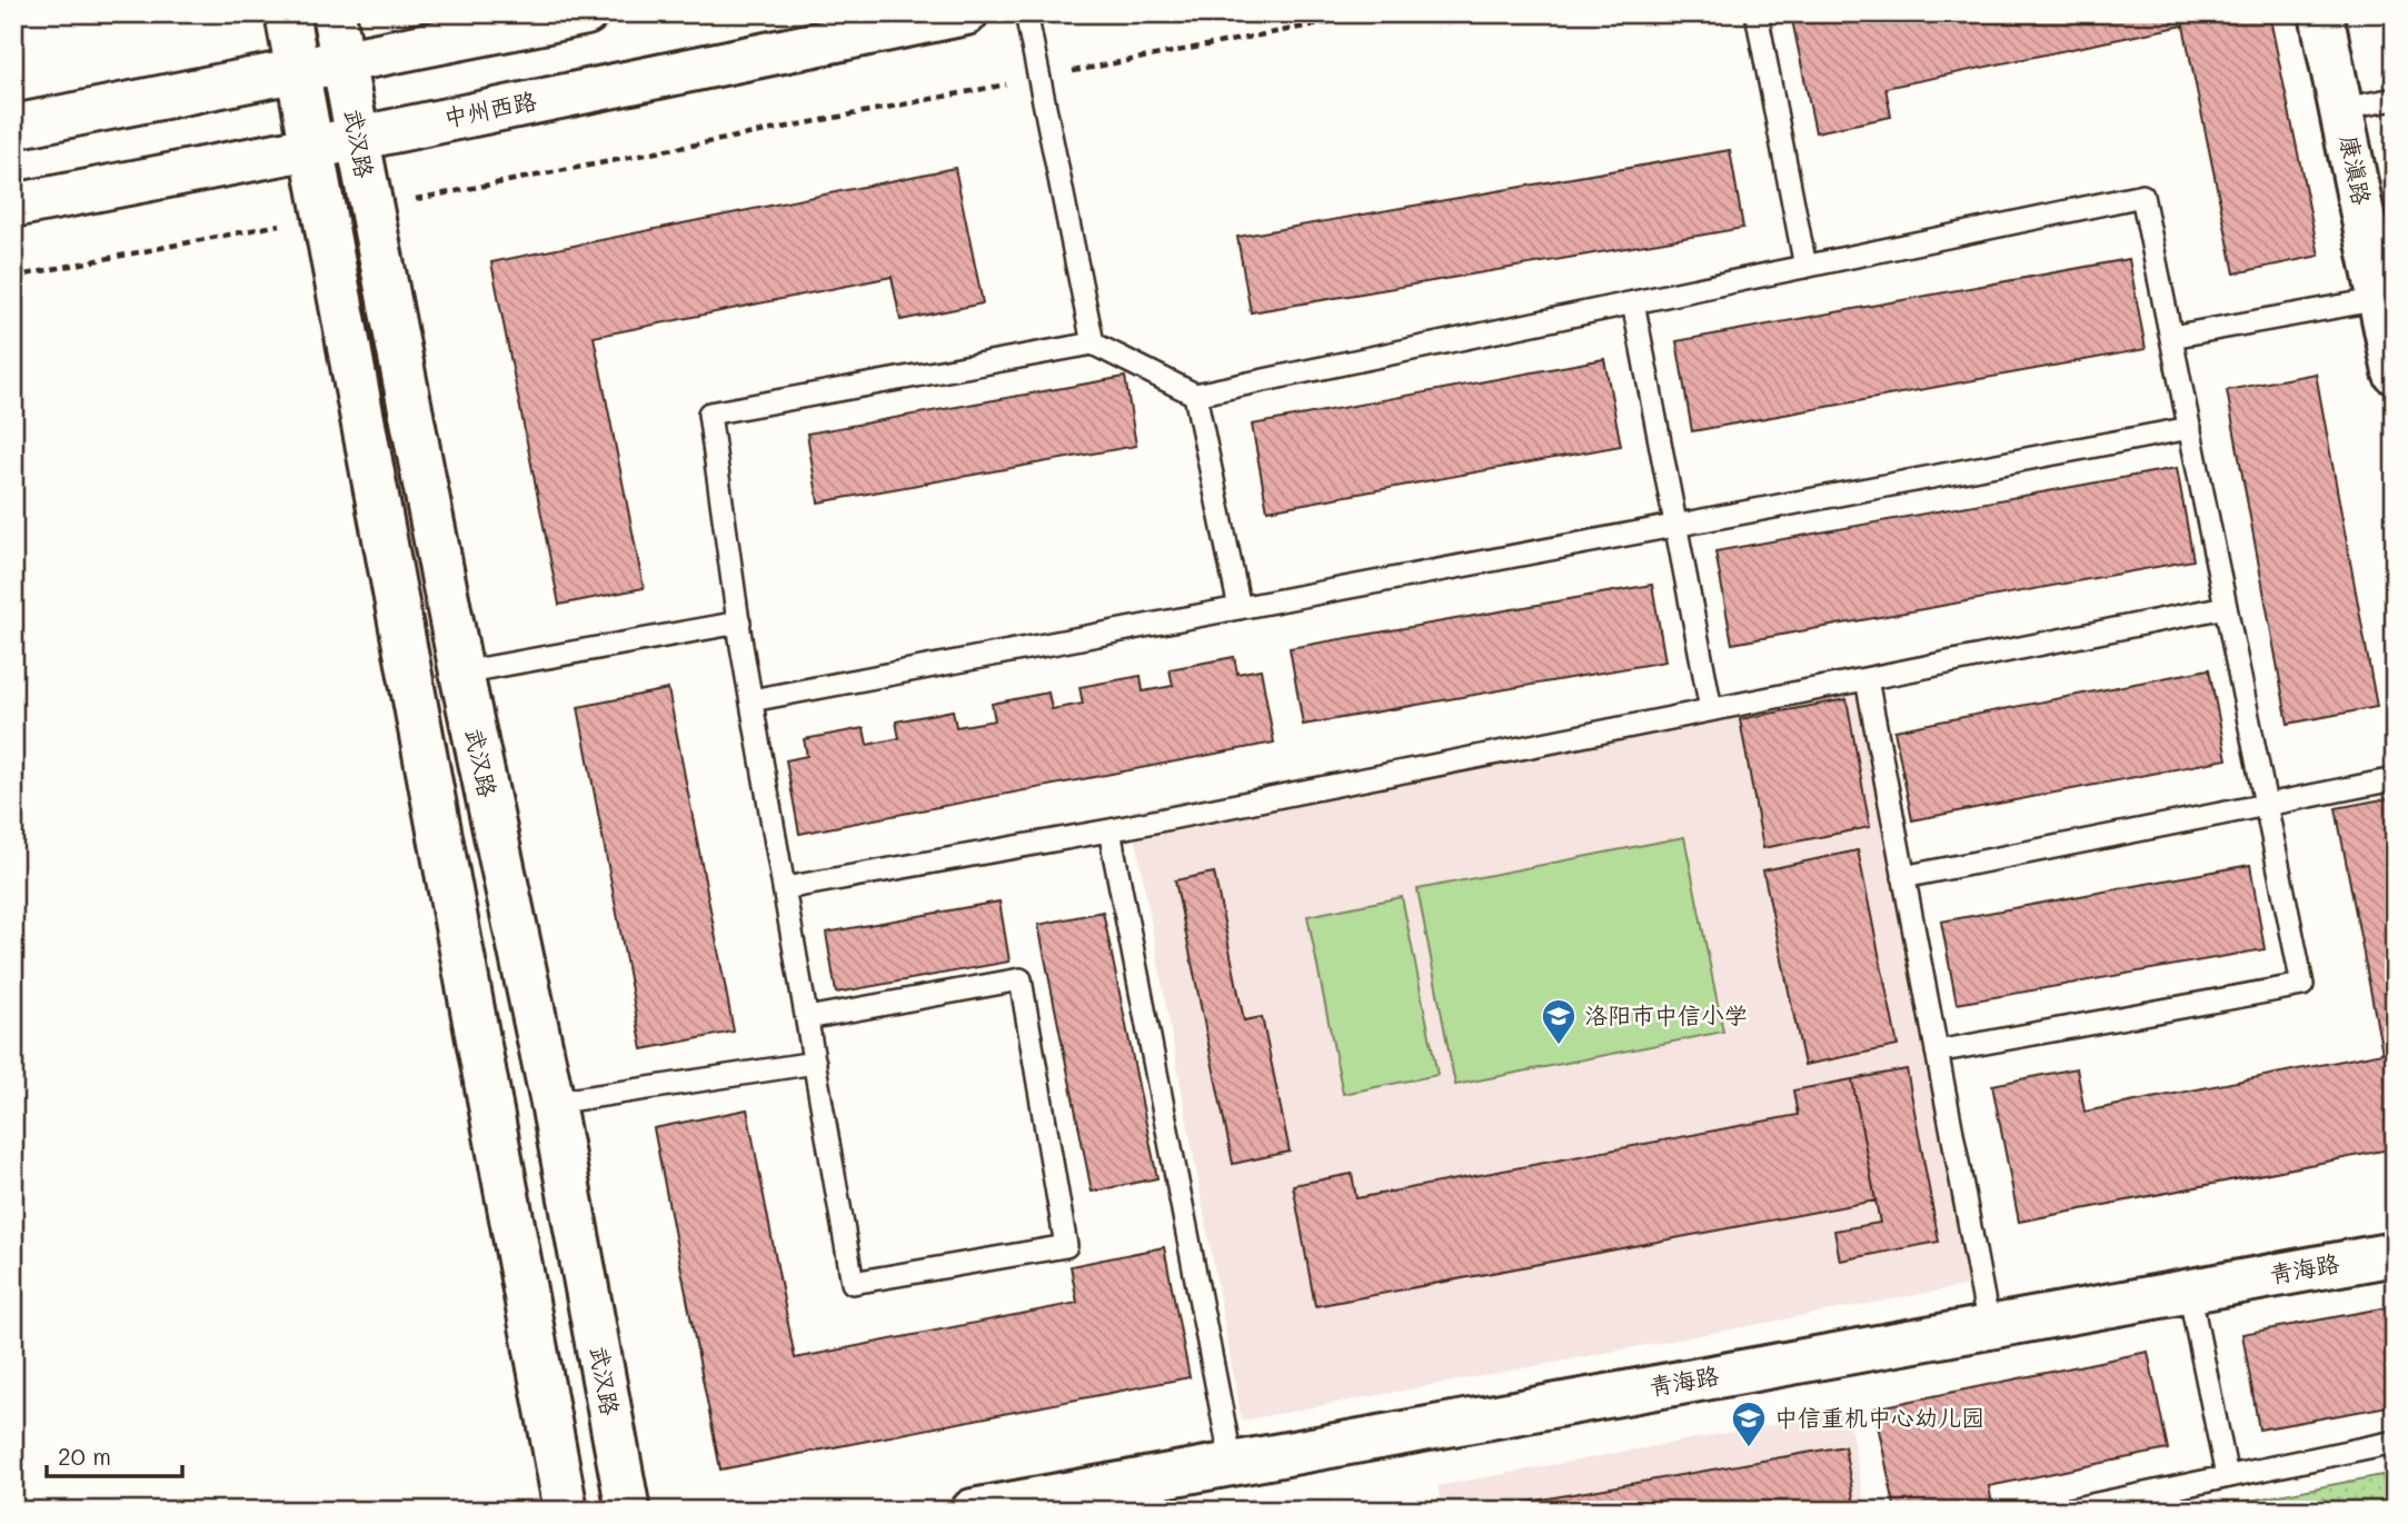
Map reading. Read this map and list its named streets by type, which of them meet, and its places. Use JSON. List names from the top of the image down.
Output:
{
  "streets": {
    "main road": [
      "中州西路",
      "武汉路",
      "康滇路",
      "青海路"
    ]
  },
  "crossings": [
    ["中州西路", "武汉路"]
  ],
  "places": {
    "school or university": ["洛阳市中信小学", "中信重机中心幼儿园"]
  },
  "scale_bar": "20 m"
}
